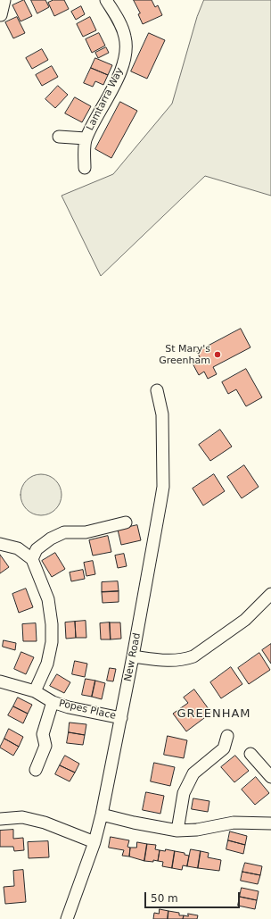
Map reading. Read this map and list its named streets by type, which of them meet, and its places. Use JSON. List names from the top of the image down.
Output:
{
  "streets": {
    "street": ["Lamtarra Way", "New Road", "Popes Place"]
  },
  "crossings": [
    ["New Road", "Popes Place"]
  ],
  "districts": ["GREENHAM"],
  "places": ["St Mary's Greenham"],
  "scale_bar": "50 m"
}
